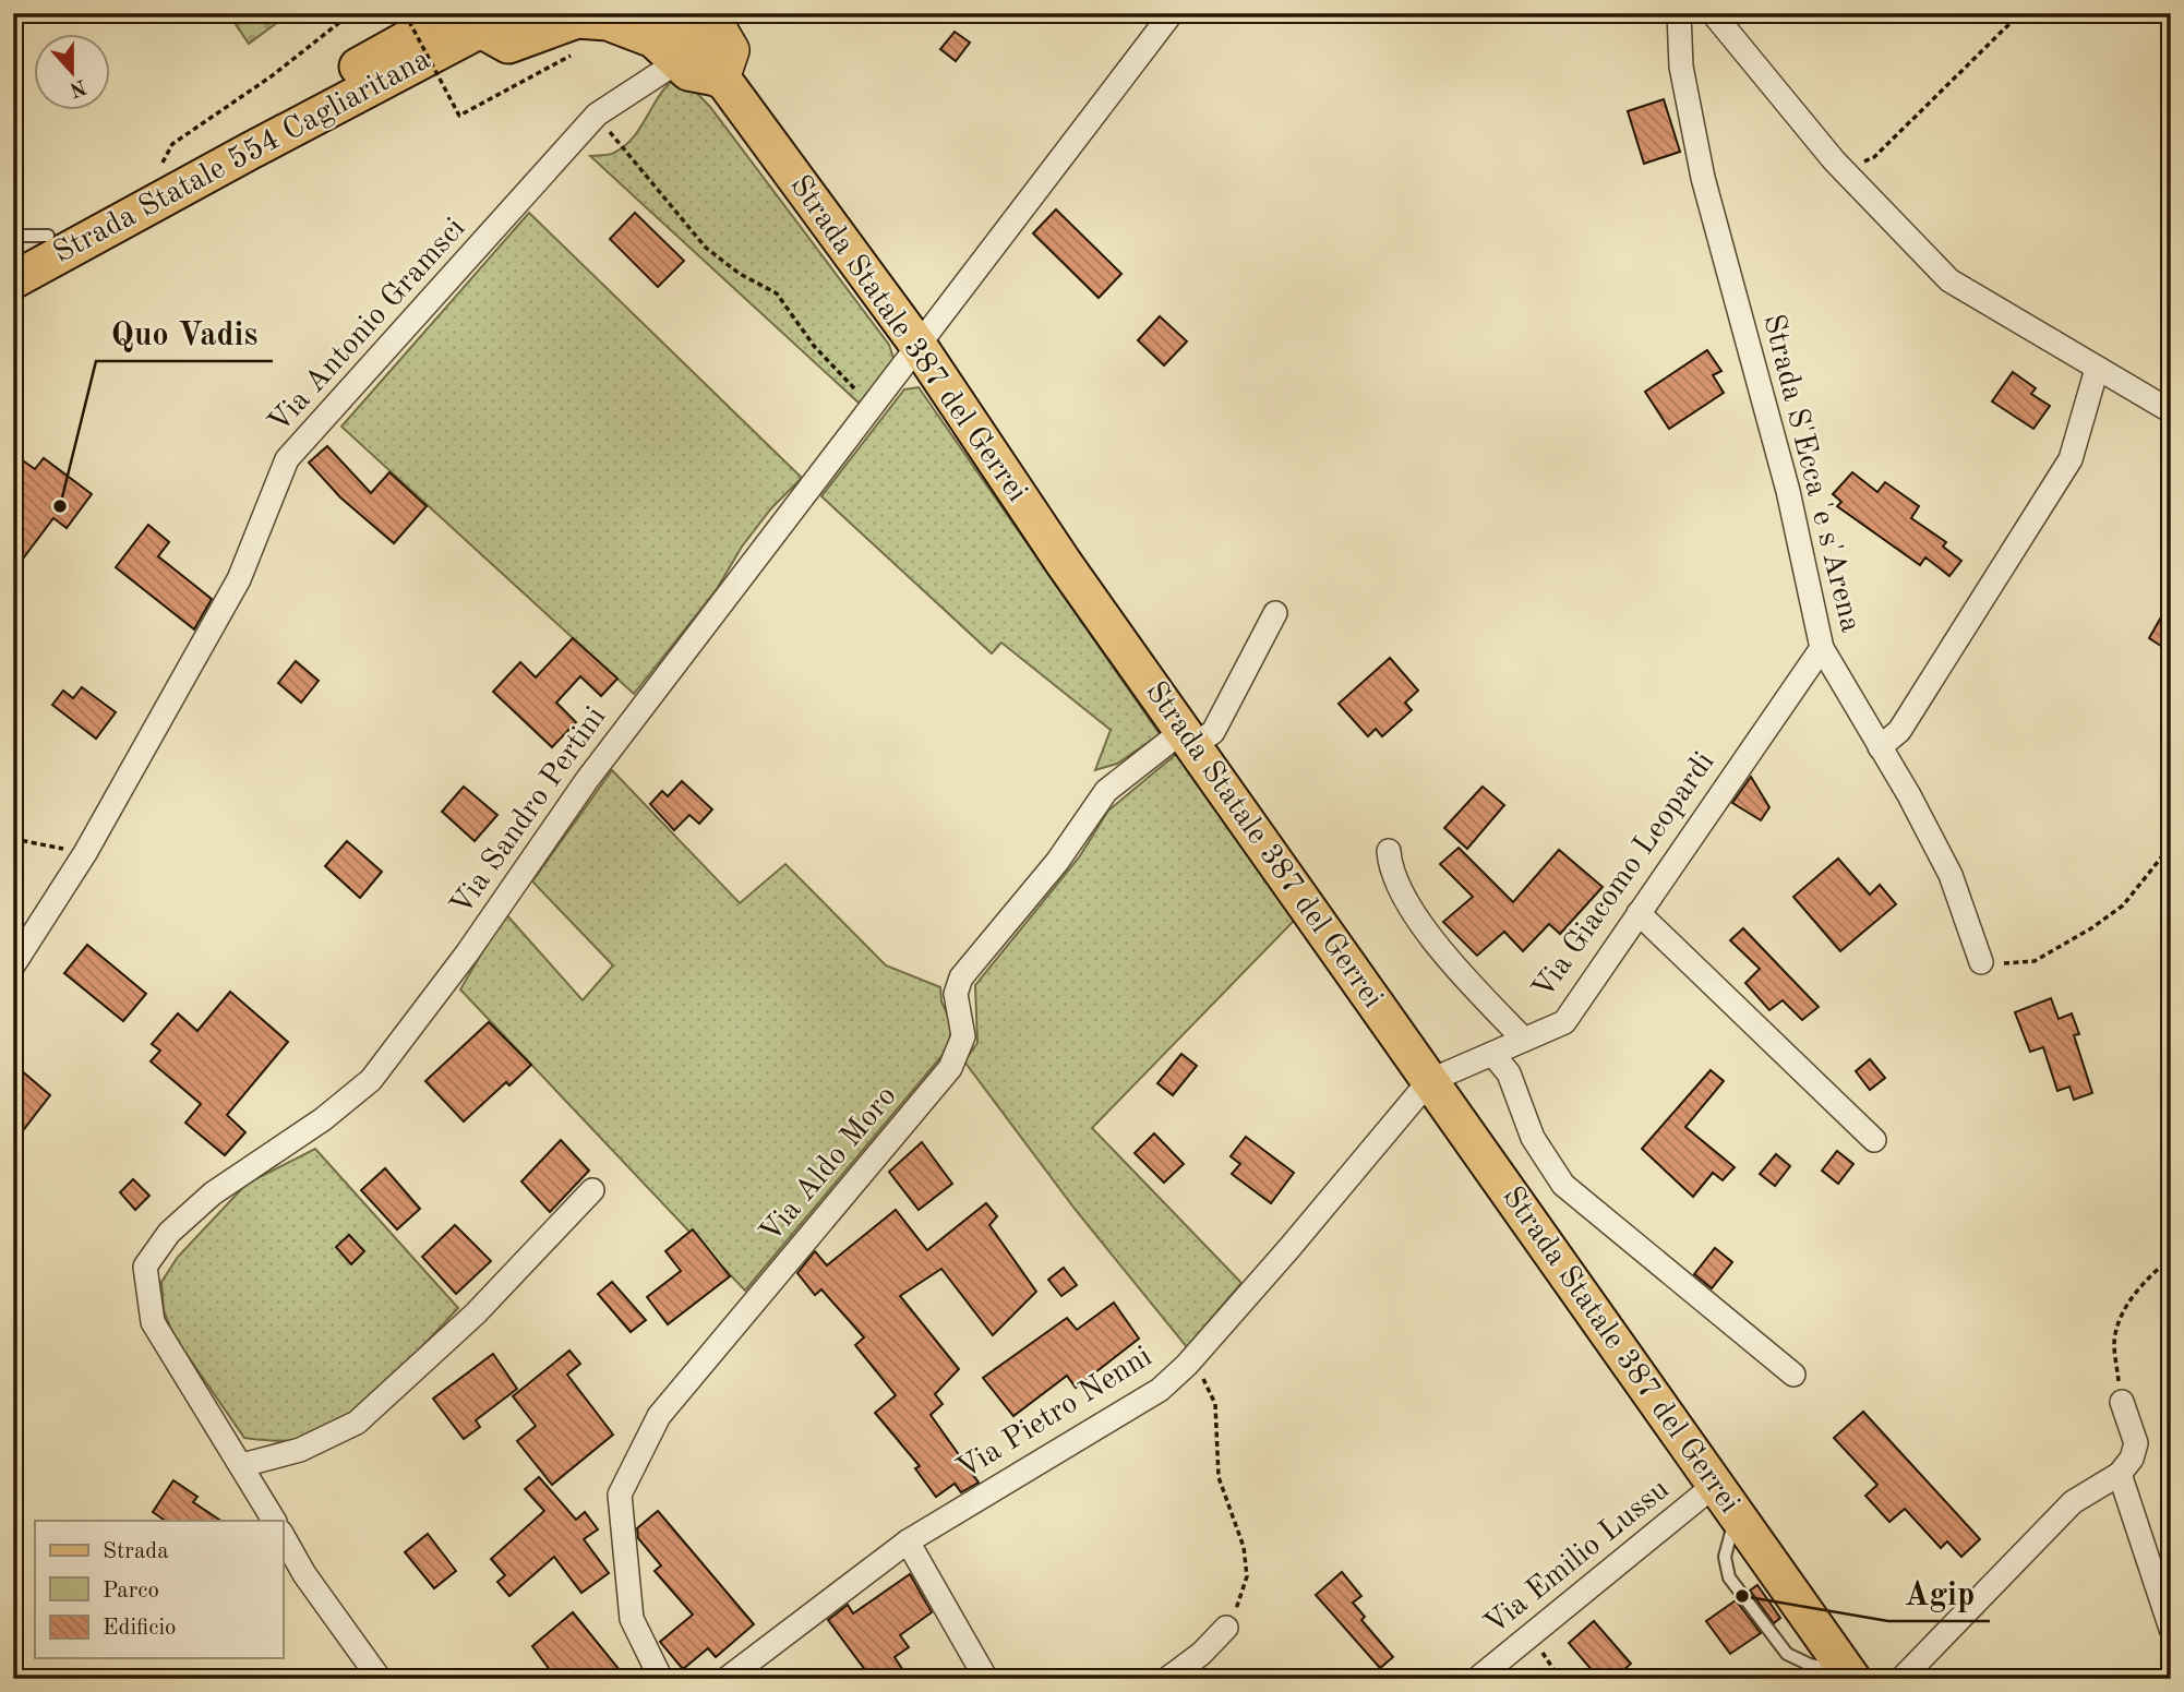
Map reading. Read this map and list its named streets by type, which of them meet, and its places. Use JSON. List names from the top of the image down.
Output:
{
  "streets": {
    "main road": ["Strada Statale 554 Cagliaritana", "Strada Statale 387 del Gerrei"],
    "street": [
      "Via Antonio Gramsci",
      "Strada S'Ecca 'e s'Arena",
      "Via Sandro Pertini",
      "Via Giacomo Leopardi",
      "Via Aldo Moro",
      "Via Pietro Nenni",
      "Via Emilio Lussu"
    ]
  },
  "crossings": [
    ["Strada Statale 387 del Gerrei", "Via Sandro Pertini"],
    ["Strada Statale 387 del Gerrei", "Via Giacomo Leopardi"],
    ["Strada Statale 387 del Gerrei", "Via Aldo Moro"],
    ["Strada Statale 387 del Gerrei", "Via Pietro Nenni"],
    ["Strada Statale 387 del Gerrei", "Via Emilio Lussu"],
    ["Strada S'Ecca 'e s'Arena", "Via Giacomo Leopardi"],
    ["Via Giacomo Leopardi", "Via Pietro Nenni"]
  ],
  "places": ["Quo Vadis", "Agip"],
  "legend": ["Strada", "Parco", "Edificio"],
  "north": "bottom"
}
